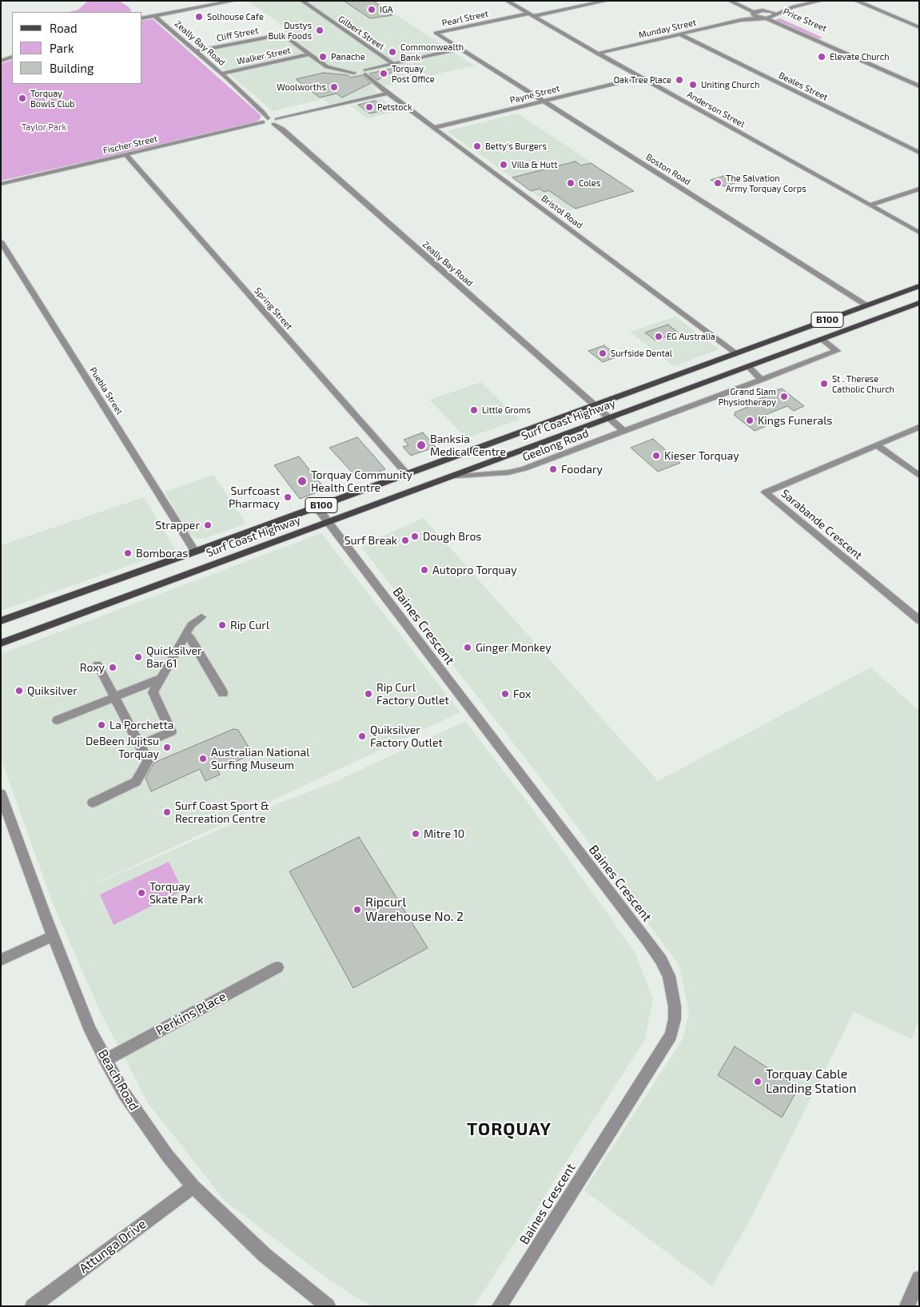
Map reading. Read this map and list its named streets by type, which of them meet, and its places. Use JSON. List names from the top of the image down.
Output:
{
  "streets": {
    "main road": ["B100", "Surf Coast Highway"],
    "street": [
      "Pearl Street",
      "Price Street",
      "Munday Street",
      "Gilbert Street",
      "Cliff Street",
      "Zeally Bay Road",
      "Walker Street",
      "Beales Street",
      "Payne Street",
      "Anderson Street",
      "Fischer Street",
      "Boston Road",
      "Bristol Road",
      "Spring Street",
      "Puebla Street",
      "Geelong Road",
      "Sarabande Crescent",
      "Baines Crescent",
      "Perkins Place",
      "Beach Road",
      "Attunga Drive"
    ]
  },
  "crossings": [
    ["Pearl Street", "Anderson Street"],
    ["Pearl Street", "Boston Road"],
    ["Price Street", "Munday Street"],
    ["Munday Street", "Beales Street"],
    ["Munday Street", "Anderson Street"],
    ["Cliff Street", "Zeally Bay Road"],
    ["Cliff Street", "Bristol Road"],
    ["Zeally Bay Road", "Walker Street"],
    ["Zeally Bay Road", "Fischer Street"],
    ["Zeally Bay Road", "Surf Coast Highway"],
    ["Walker Street", "Bristol Road"],
    ["Payne Street", "Anderson Street"],
    ["Payne Street", "Boston Road"],
    ["Payne Street", "Bristol Road"],
    ["Fischer Street", "Bristol Road"],
    ["Fischer Street", "Spring Street"],
    ["Boston Road", "Surf Coast Highway"],
    ["Bristol Road", "Surf Coast Highway"],
    ["Spring Street", "Surf Coast Highway"],
    ["Puebla Street", "Surf Coast Highway"],
    ["Surf Coast Highway", "Geelong Road"],
    ["Surf Coast Highway", "Baines Crescent"],
    ["Perkins Place", "Beach Road"],
    ["Beach Road", "Attunga Drive"]
  ],
  "districts": ["TORQUAY"],
  "parks": ["Taylor Park"],
  "places": [
    "IGA",
    "Solhouse Cafe",
    "Dustys Bulk Foods",
    "Commonwealth Bank",
    "Panache",
    "Elevate Church",
    "Torquay Post Office",
    "Oak Tree Place",
    "Uniting Church",
    "Woolworths",
    "Torquay Bowls Club",
    "Petstock",
    "Betty's Burgers",
    "Villa & Hutt",
    "Coles",
    "The Salvation Army Torquay Corps",
    "EG Australia",
    "Surfside Dental",
    "St . Therese Catholic Church",
    "Grand Slam Physiotherapy",
    "Little Groms",
    "Kings Funerals",
    "Banksia Medical Centre",
    "Kieser Torquay",
    "Foodary",
    "Torquay Community Health Centre",
    "Surfcoast Pharmacy",
    "Strapper",
    "Dough Bros",
    "Surf Break",
    "Bomboras",
    "Autopro Torquay",
    "Rip Curl",
    "Ginger Monkey",
    "Quicksilver Bar 61",
    "Roxy",
    "Quiksilver",
    "Rip Curl Factory Outlet",
    "Fox",
    "La Porchetta",
    "Quiksilver Factory Outlet",
    "DeBeen Jujitsu Torquay",
    "Australian National Surfing Museum",
    "Surf Coast Sport & Recreation Centre",
    "Mitre 10",
    "Torquay Skate Park",
    "Ripcurl Warehouse No. 2",
    "Torquay Cable Landing Station"
  ],
  "legend": ["Road", "Park", "Building"]
}
